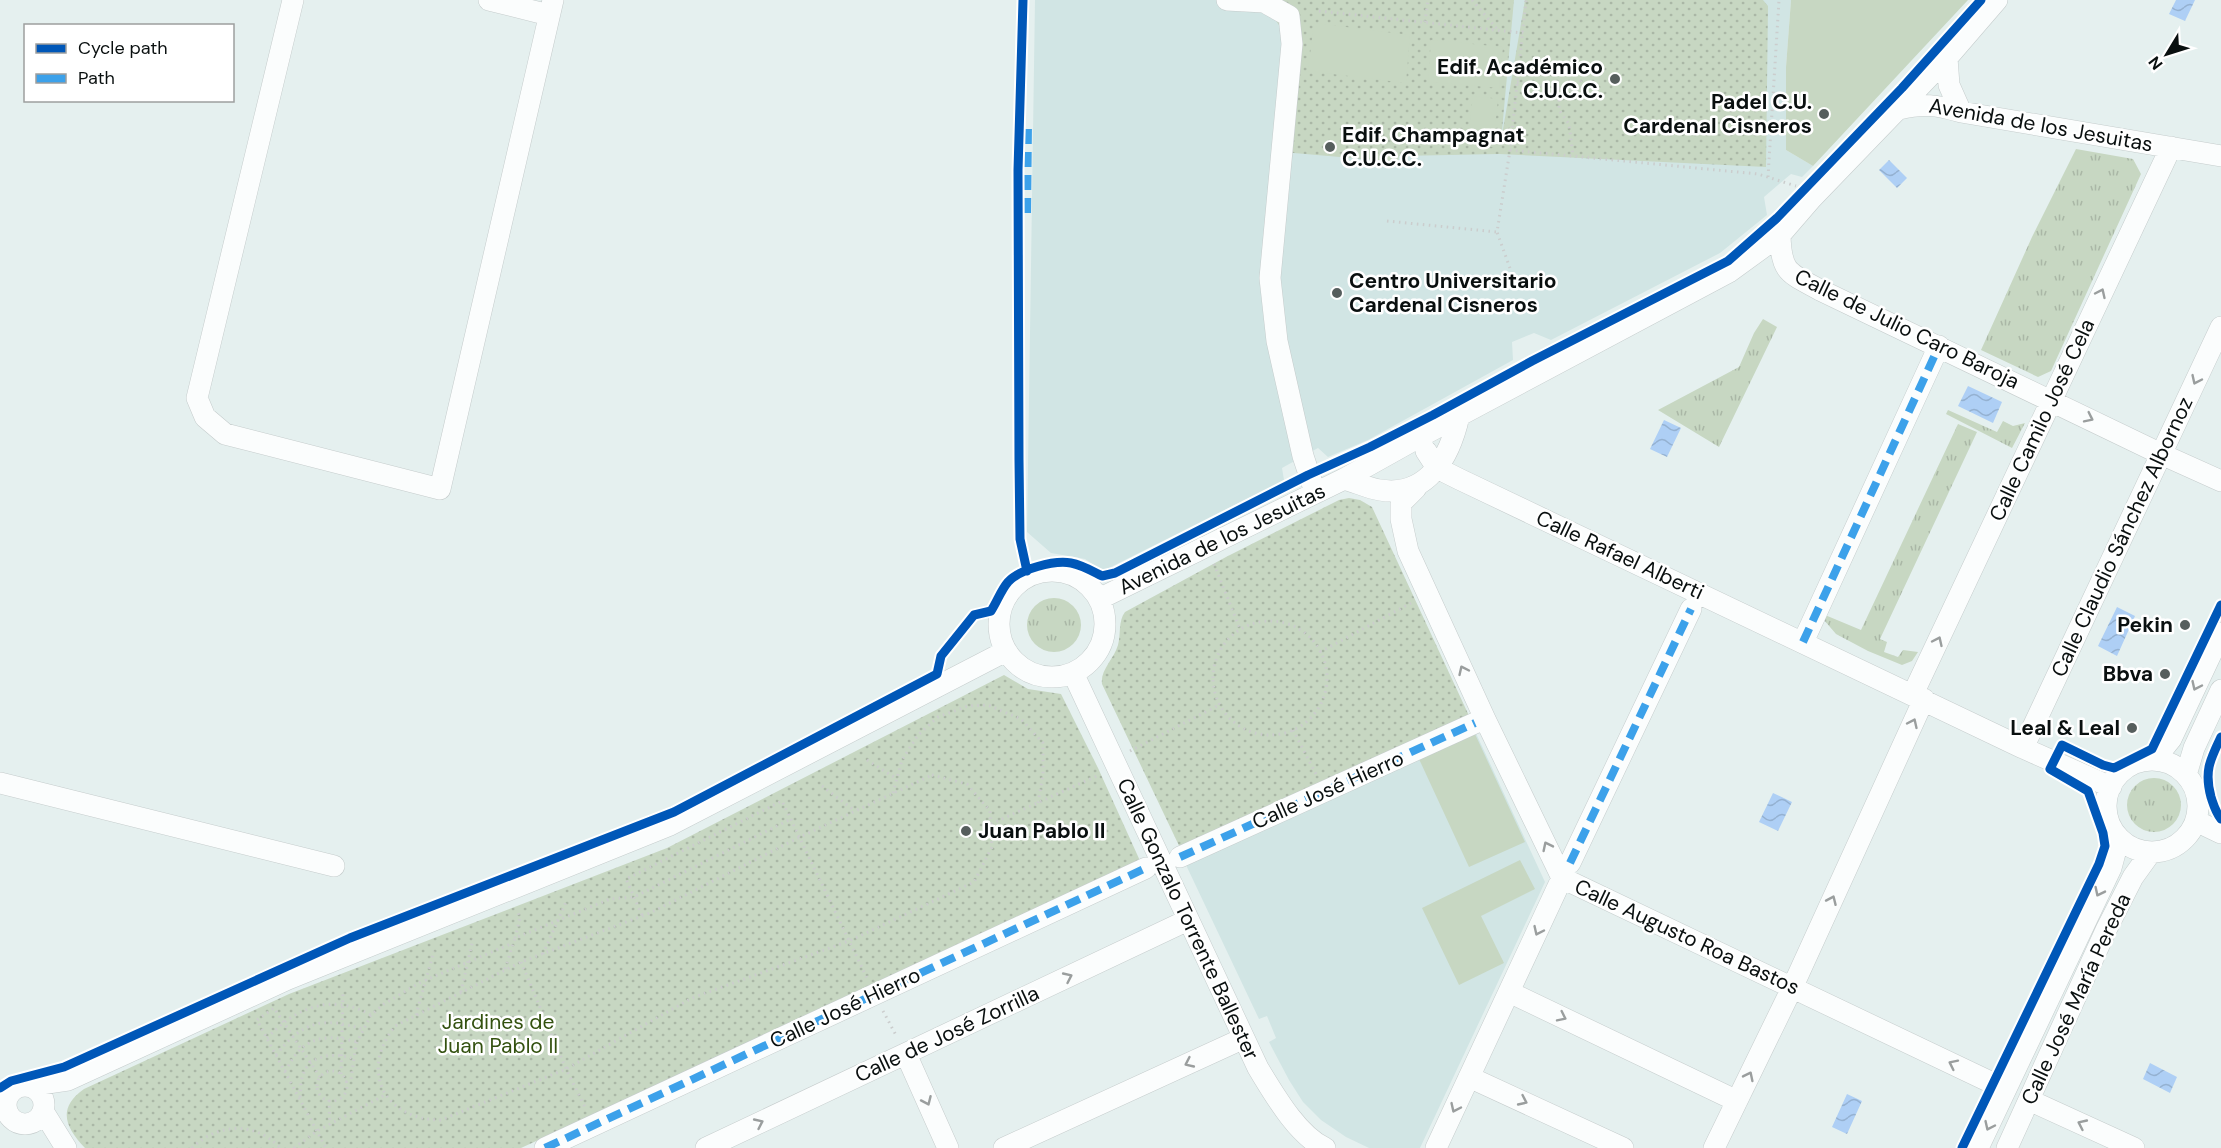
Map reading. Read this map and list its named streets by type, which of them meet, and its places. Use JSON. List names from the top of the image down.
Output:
{
  "streets": {
    "street": [
      "Avenida de los Jesuitas",
      "Calle de Julio Caro Baroja",
      "Calle Camilo José Cela",
      "Calle Claudio Sánchez Albornoz",
      "Calle Rafael Alberti",
      "Calle José Hierro",
      "Calle Gonzalo Torrente Ballester",
      "Calle Augusto Roa Bastos",
      "Calle José María Pereda",
      "Calle de José Zorrilla"
    ]
  },
  "crossings": [
    ["Avenida de los Jesuitas", "Calle de Julio Caro Baroja"],
    ["Avenida de los Jesuitas", "Calle Camilo José Cela"],
    ["Avenida de los Jesuitas", "Calle Rafael Alberti"],
    ["Avenida de los Jesuitas", "Calle Gonzalo Torrente Ballester"],
    ["Avenida de los Jesuitas", "Calle Augusto Roa Bastos"],
    ["Calle de Julio Caro Baroja", "Calle Camilo José Cela"],
    ["Calle de Julio Caro Baroja", "Calle Claudio Sánchez Albornoz"],
    ["Calle Camilo José Cela", "Calle Rafael Alberti"],
    ["Calle Camilo José Cela", "Calle Augusto Roa Bastos"],
    ["Calle Claudio Sánchez Albornoz", "Calle Rafael Alberti"],
    ["Calle Rafael Alberti", "Calle Augusto Roa Bastos"],
    ["Calle Rafael Alberti", "Calle José María Pereda"],
    ["Calle Gonzalo Torrente Ballester", "Calle de José Zorrilla"],
    ["Calle Augusto Roa Bastos", "Calle José María Pereda"]
  ],
  "one_way": ["Calle Augusto Roa Bastos"],
  "parks": ["Jardines de Juan Pablo II"],
  "places": [
    "Edif. Académico C.U.C.C.",
    "Padel C.U. Cardenal Cisneros",
    "Edif. Champagnat C.U.C.C.",
    "Centro Universitario Cardenal Cisneros",
    "Pekin",
    "Bbva",
    "Leal & Leal",
    "Juan Pablo II"
  ],
  "legend": ["Cycle path", "Path"],
  "north": "bottom left"
}
